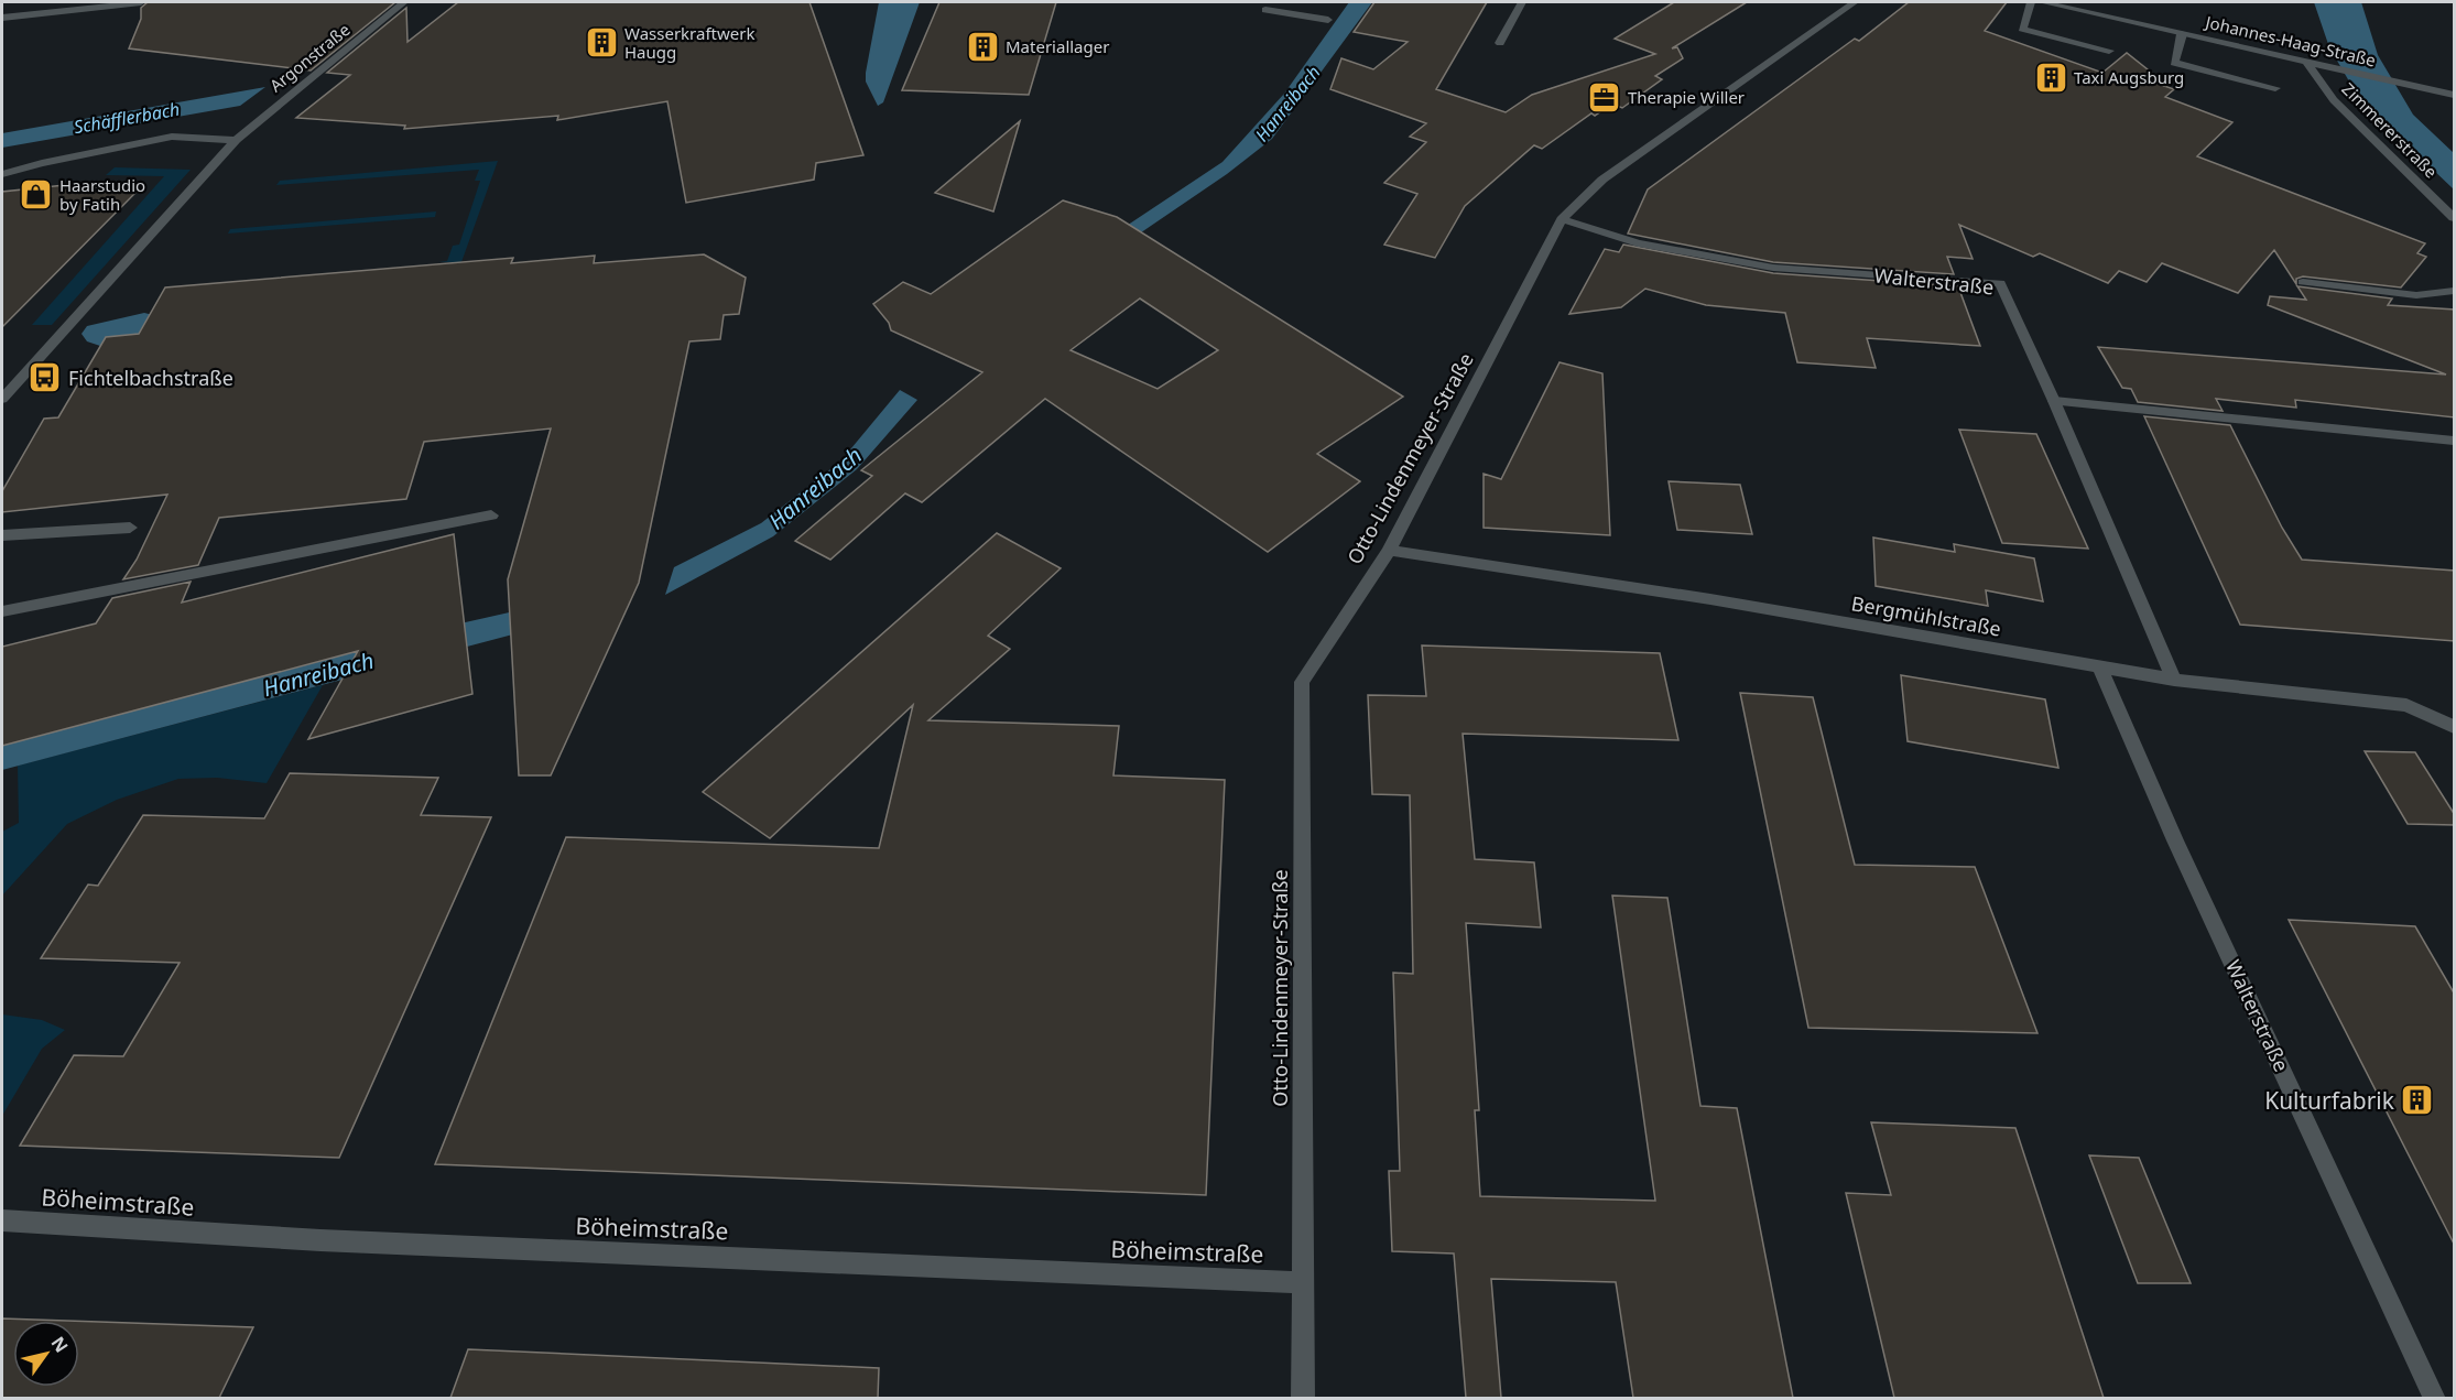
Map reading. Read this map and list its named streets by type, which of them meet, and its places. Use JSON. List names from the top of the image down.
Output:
{
  "streets": {
    "street": [
      "Johannes-Haag-Straße",
      "Argonstraße",
      "Zimmererstraße",
      "Walterstraße",
      "Otto-Lindenmeyer-Straße",
      "Bergmühlstraße",
      "Böheimstraße"
    ]
  },
  "crossings": [
    ["Johannes-Haag-Straße", "Zimmererstraße"],
    ["Walterstraße", "Otto-Lindenmeyer-Straße"],
    ["Walterstraße", "Bergmühlstraße"],
    ["Otto-Lindenmeyer-Straße", "Bergmühlstraße"],
    ["Otto-Lindenmeyer-Straße", "Böheimstraße"]
  ],
  "water": ["Hanreibach", "Schäfflerbach"],
  "places": {
    "building": [
      "Wasserkraftwerk Haugg",
      "Materiallager",
      "Taxi Augsburg",
      "Kulturfabrik"
    ],
    "office": ["Therapie Willer"],
    "shop": ["Haarstudio by Fatih"],
    "bus stop": ["Fichtelbachstraße"]
  },
  "north": "top right"
}
